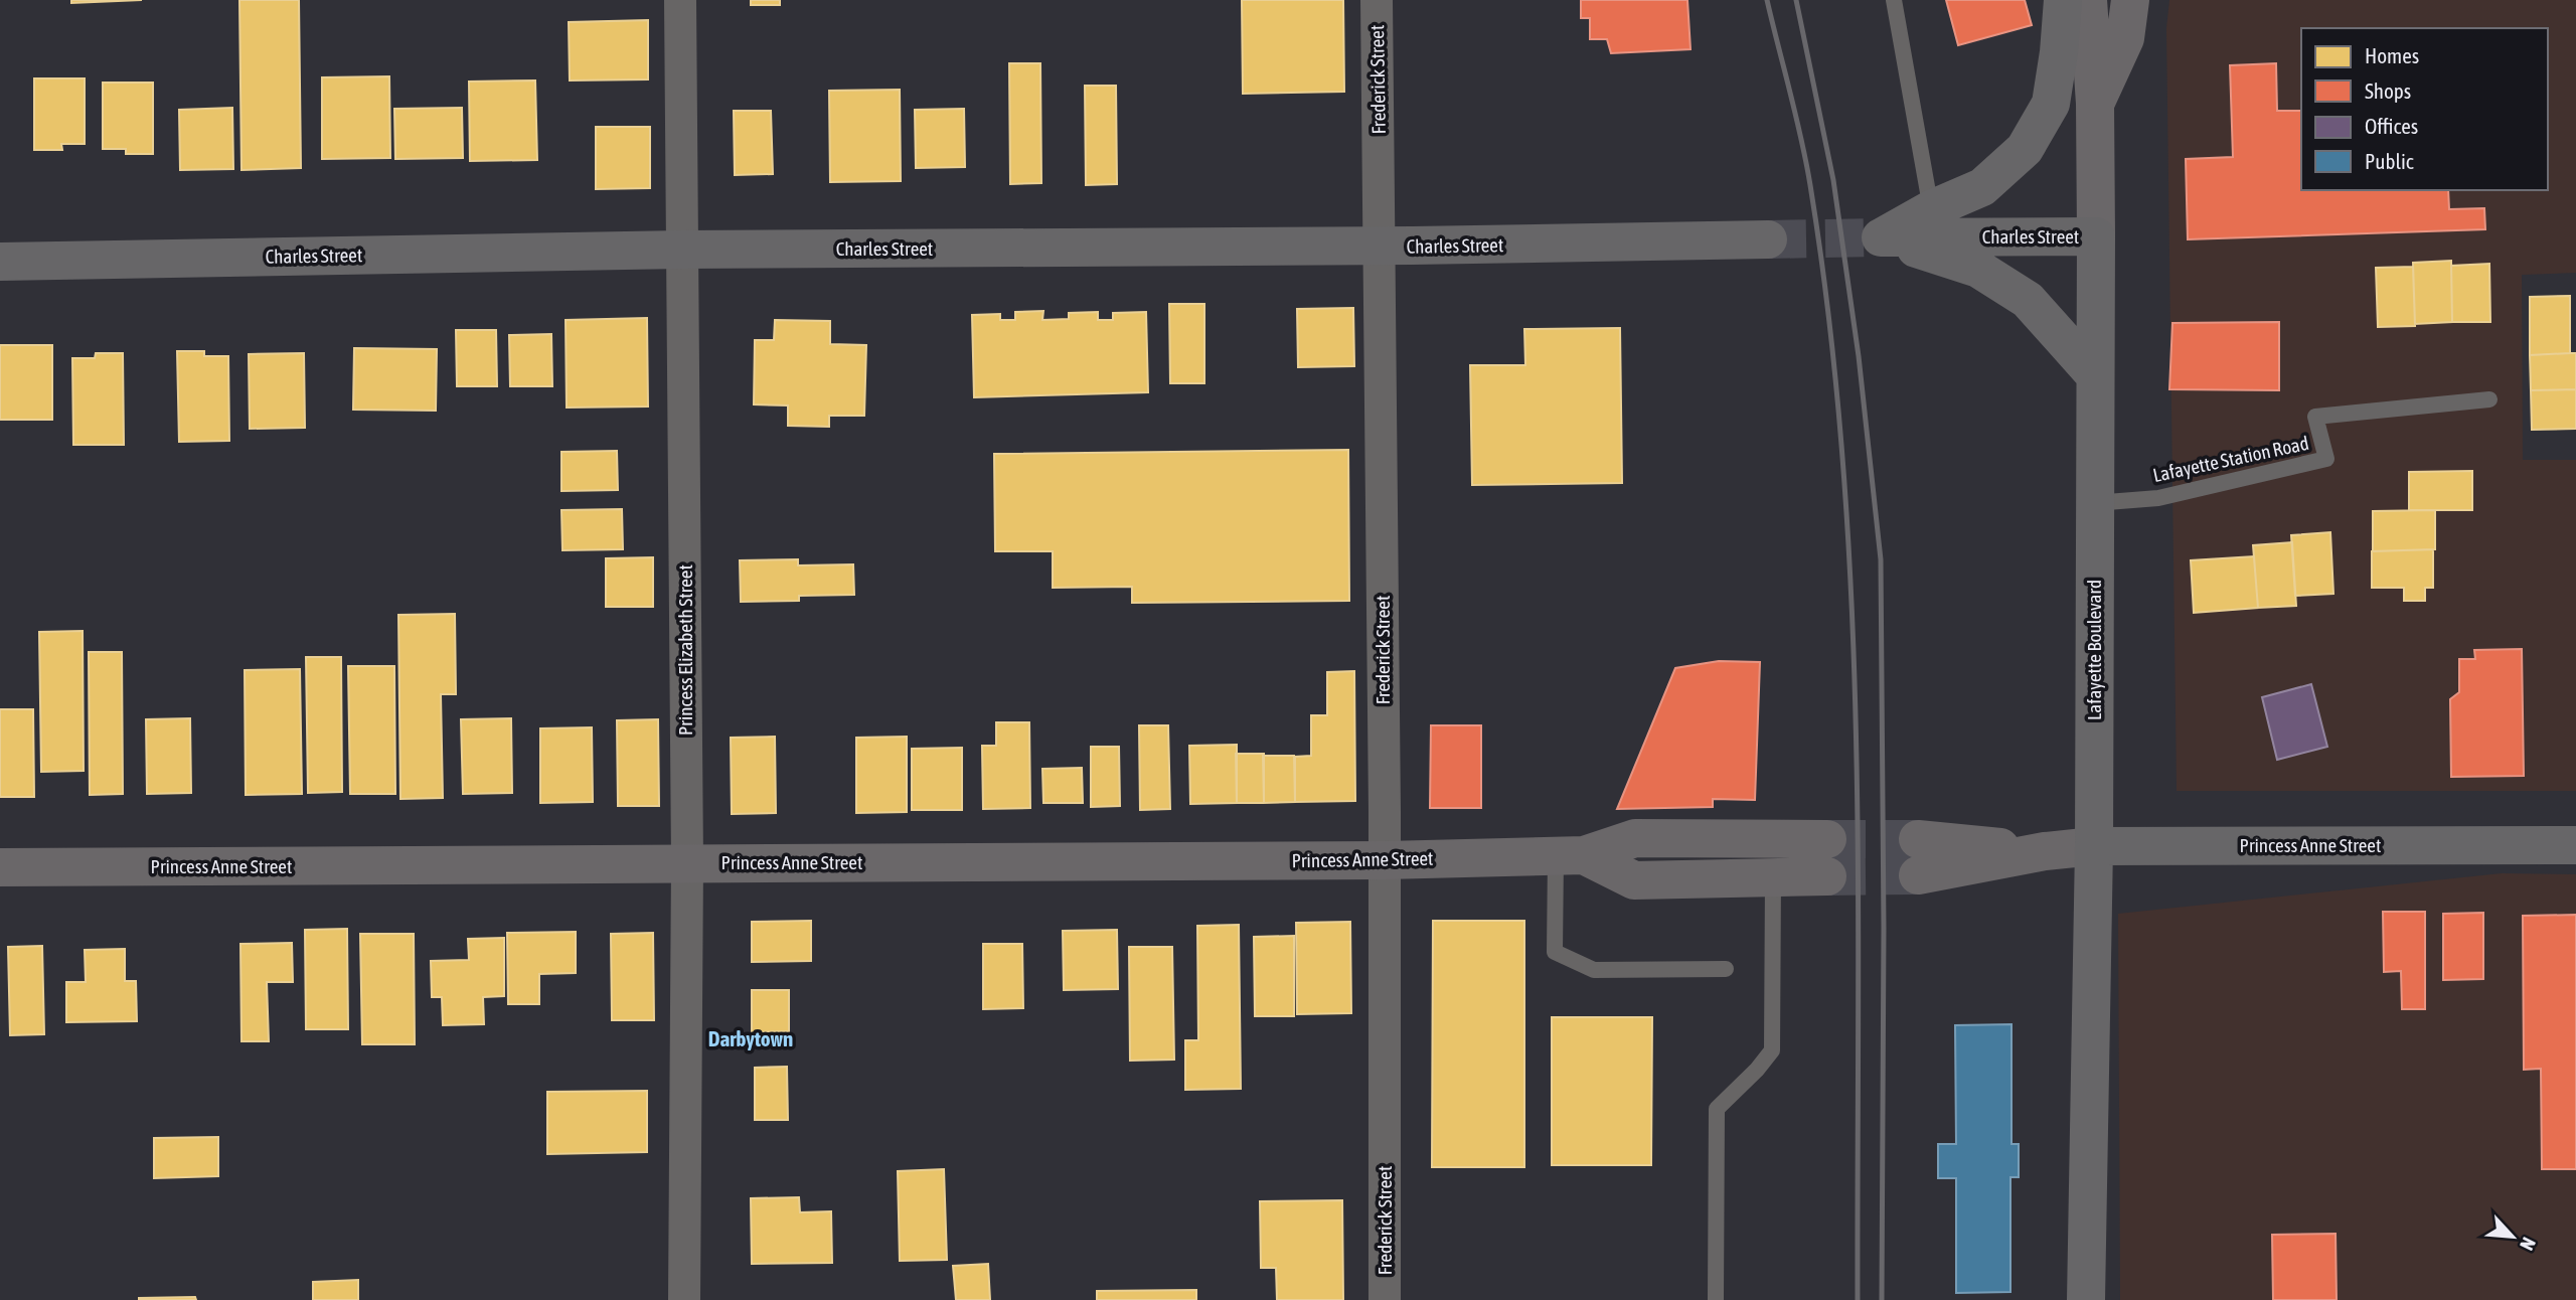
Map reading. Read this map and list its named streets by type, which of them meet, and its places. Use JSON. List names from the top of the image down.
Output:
{
  "streets": {
    "main road": ["Charles Street", "Lafayette Boulevard", "Princess Anne Street"],
    "street": ["Frederick Street", "Princess Elizabeth Street"],
    "lane": ["Lafayette Station Road"]
  },
  "crossings": [
    ["Frederick Street", "Charles Street"],
    ["Frederick Street", "Princess Anne Street"],
    ["Charles Street", "Princess Elizabeth Street"],
    ["Charles Street", "Lafayette Boulevard"],
    ["Lafayette Station Road", "Lafayette Boulevard"],
    ["Princess Elizabeth Street", "Princess Anne Street"],
    ["Lafayette Boulevard", "Princess Anne Street"]
  ],
  "districts": ["Darbytown"],
  "legend": [
    "Homes",
    "Shops",
    "Offices",
    "Public"
  ],
  "north": "bottom right"
}
